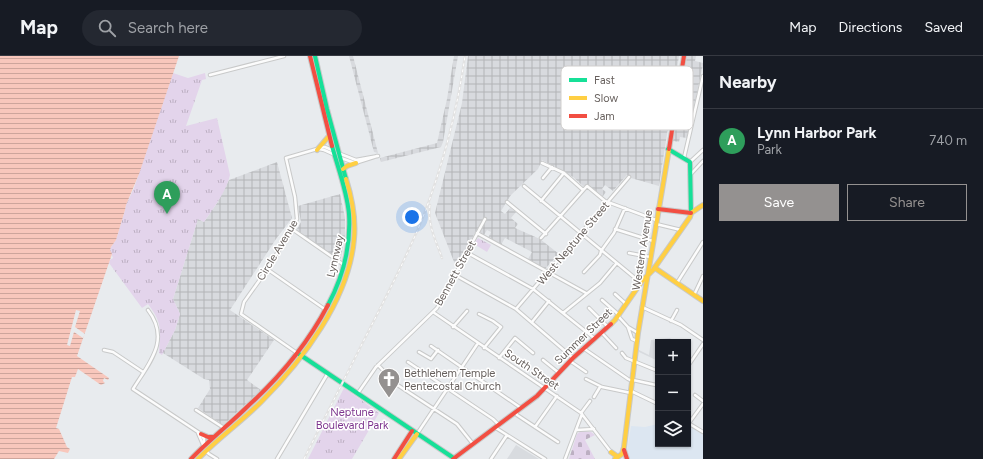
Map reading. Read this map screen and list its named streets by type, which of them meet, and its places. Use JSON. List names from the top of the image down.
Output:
{
  "streets": {
    "main road": [
      "Western Avenue",
      "Lynnway",
      "Summer Street",
      "South Street"
    ],
    "street": ["West Neptune Street", "Circle Avenue", "Bennett Street"]
  },
  "crossings": [
    ["Circle Avenue", "Lynnway"],
    ["Western Avenue", "Summer Street"],
    ["Western Avenue", "South Street"],
    ["Bennett Street", "South Street"],
    ["Summer Street", "South Street"]
  ],
  "parks": ["Neptune Boulevard Park"],
  "places": {
    "church": ["Bethlehem Temple Pentecostal Church"]
  },
  "legend": ["Fast", "Slow", "Jam"],
  "page": {
    "header": "Map",
    "search": "Search here",
    "nav": ["Map", "Directions", "Saved"],
    "heading": "Nearby",
    "list": [
      {
        "mark": "A",
        "name": "Lynn Harbor Park",
        "note": "Park",
        "value": "740 m"
      }
    ],
    "buttons": ["Save", "Share"],
    "pins": "A",
    "map_buttons": ["+", "−"]
  }
}
